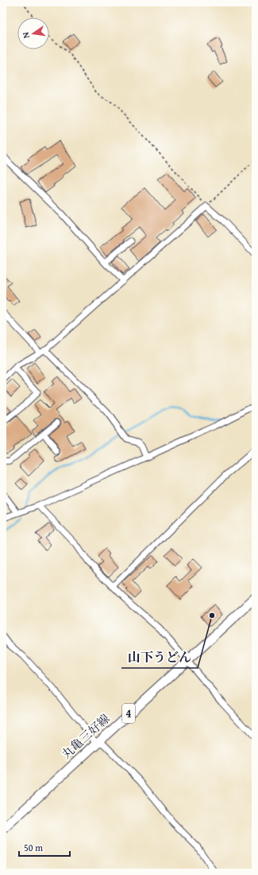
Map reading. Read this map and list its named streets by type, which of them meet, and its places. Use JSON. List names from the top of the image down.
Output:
{
  "streets": {
    "main road": ["4", "丸亀三好線"]
  },
  "places": ["山下うどん"],
  "scale_bar": "50 m",
  "north": "left"
}
